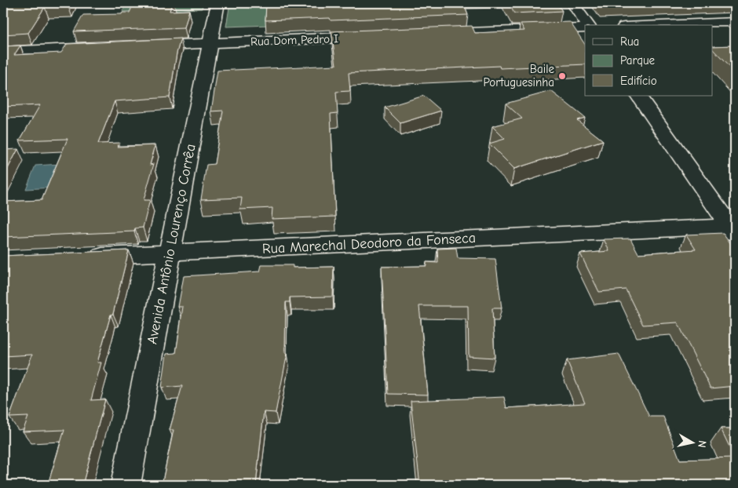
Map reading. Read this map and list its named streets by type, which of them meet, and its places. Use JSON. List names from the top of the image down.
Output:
{
  "streets": {
    "street": ["Rua Dom Pedro I", "Rua Marechal Deodoro da Fonseca", "Avenida Antônio Lourenço Corrêa"]
  },
  "crossings": [
    ["Rua Dom Pedro I", "Avenida Antônio Lourenço Corrêa"],
    ["Rua Marechal Deodoro da Fonseca", "Avenida Antônio Lourenço Corrêa"]
  ],
  "places": ["Baile Portuguesinha"],
  "legend": ["Rua", "Parque", "Edifício"],
  "north": "right"
}
